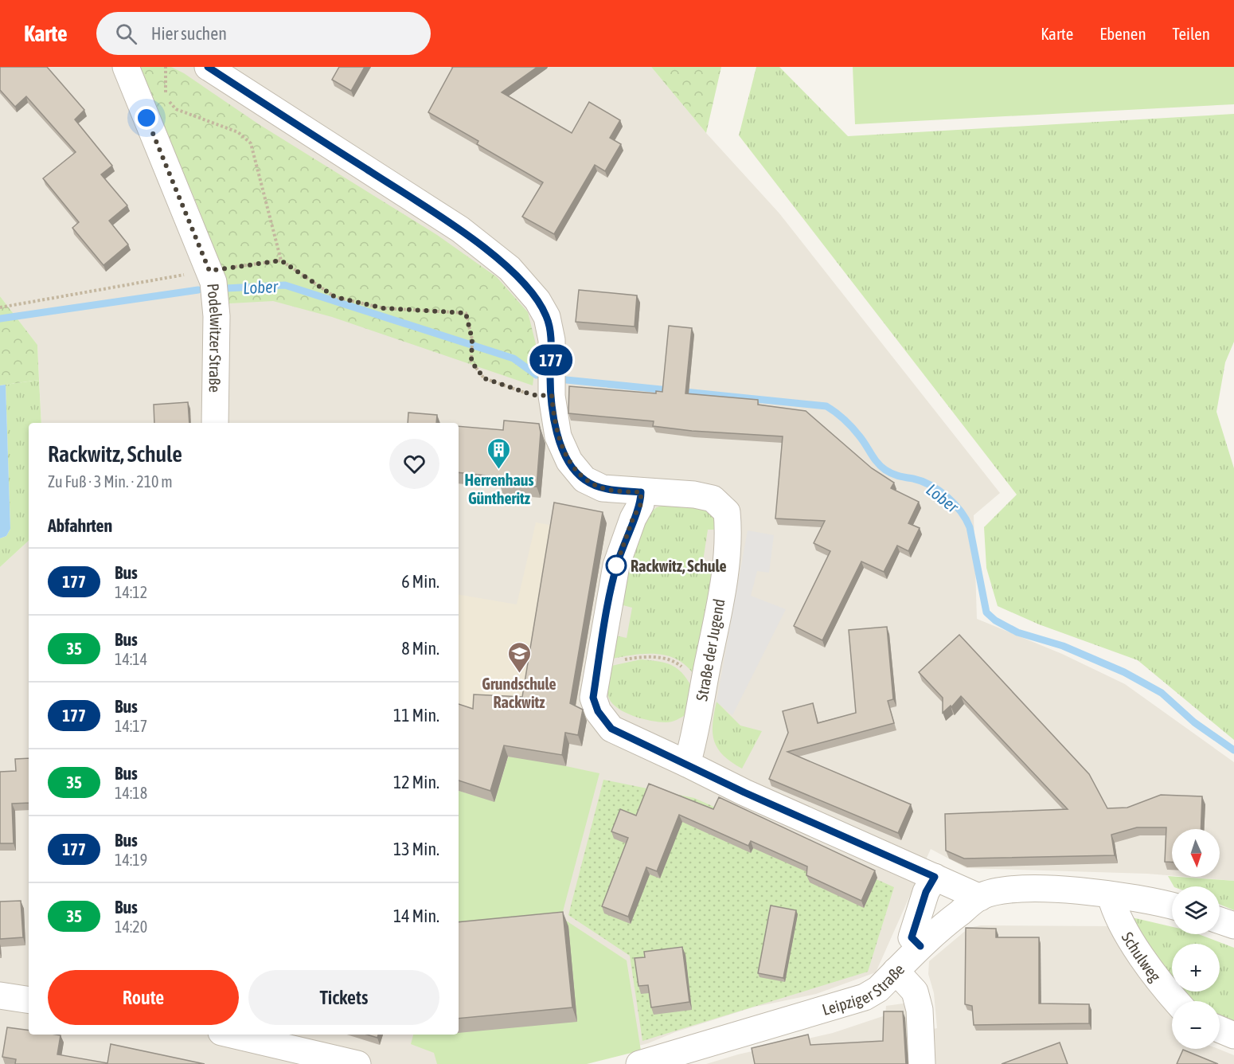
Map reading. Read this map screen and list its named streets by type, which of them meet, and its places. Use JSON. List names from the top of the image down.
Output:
{
  "streets": {
    "street": [
      "Podelwitzer Straße",
      "Straße der Jugend",
      "Schulweg",
      "Leipziger Straße"
    ]
  },
  "crossings": [
    ["Schulweg", "Leipziger Straße"]
  ],
  "water": ["Lober"],
  "places": {
    "building": ["Herrenhaus Güntheritz"],
    "other": ["Rackwitz, Schule"],
    "school or university": ["Grundschule Rackwitz"]
  },
  "lines": ["bus line 177"],
  "north": "bottom",
  "page": {
    "header": "Karte",
    "search": "Hier suchen",
    "nav": ["Karte", "Ebenen", "Teilen"],
    "on_map": "177",
    "heading": [
      ["Rackwitz, Schule", "Zu Fuß · 3 Min. · 210 m"],
      "Abfahrten"
    ],
    "list": [
      {
        "mark": "177",
        "name": "Bus",
        "note": "14:12",
        "value": "6 Min."
      },
      {
        "mark": "35",
        "name": "Bus",
        "note": "14:14",
        "value": "8 Min."
      },
      {
        "mark": "177",
        "name": "Bus",
        "note": "14:17",
        "value": "11 Min."
      },
      {
        "mark": "35",
        "name": "Bus",
        "note": "14:18",
        "value": "12 Min."
      },
      {
        "mark": "177",
        "name": "Bus",
        "note": "14:19",
        "value": "13 Min."
      },
      {
        "mark": "35",
        "name": "Bus",
        "note": "14:20",
        "value": "14 Min."
      }
    ],
    "map_buttons": ["+", "−"],
    "buttons": ["Route", "Tickets"]
  }
}
